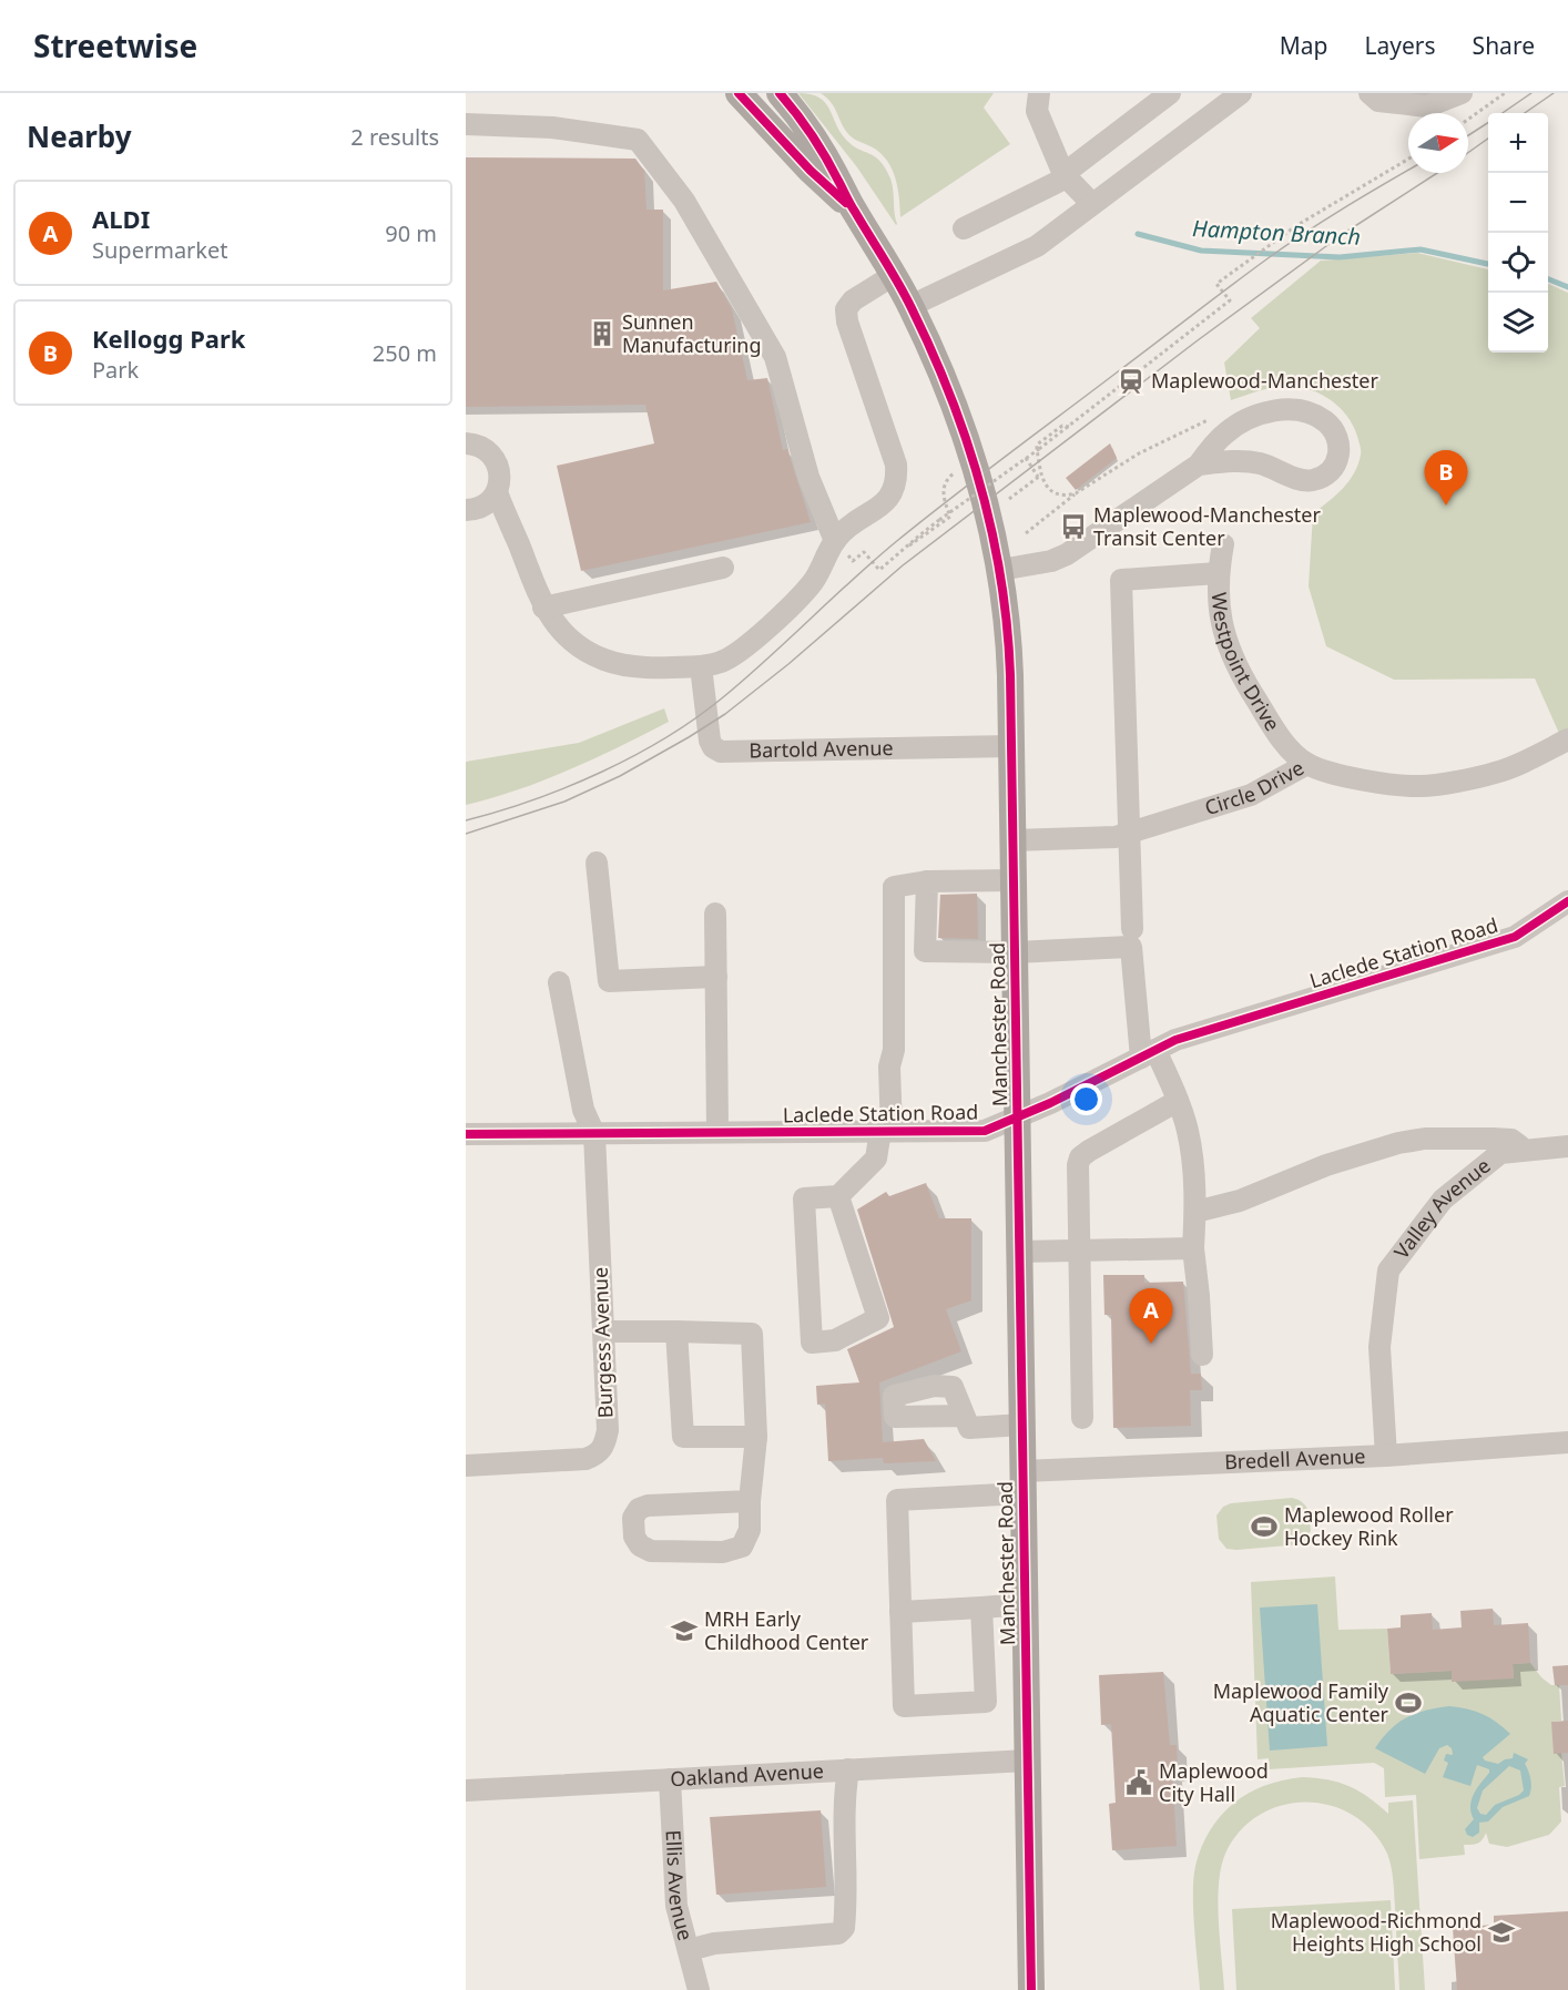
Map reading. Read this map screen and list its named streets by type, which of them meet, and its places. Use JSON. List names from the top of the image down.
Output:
{
  "streets": {
    "main road": ["Manchester Road"],
    "street": [
      "Westpoint Drive",
      "Bartold Avenue",
      "Circle Drive",
      "Laclede Station Road",
      "Valley Avenue",
      "Burgess Avenue",
      "Bredell Avenue",
      "Oakland Avenue",
      "Ellis Avenue"
    ]
  },
  "crossings": [
    ["Westpoint Drive", "Circle Drive"],
    ["Bartold Avenue", "Manchester Road"],
    ["Circle Drive", "Manchester Road"],
    ["Laclede Station Road", "Manchester Road"],
    ["Laclede Station Road", "Burgess Avenue"],
    ["Manchester Road", "Bredell Avenue"],
    ["Manchester Road", "Oakland Avenue"],
    ["Valley Avenue", "Bredell Avenue"],
    ["Oakland Avenue", "Ellis Avenue"]
  ],
  "water": ["Hampton Branch"],
  "places": {
    "building": ["Sunnen Manufacturing"],
    "station": ["Maplewood-Manchester"],
    "bus stop": ["Maplewood-Manchester Transit Center"],
    "sports": ["Maplewood Roller Hockey Rink", "Maplewood Family Aquatic Center"],
    "school or university": ["MRH Early Childhood Center", "Maplewood-Richmond Heights High School"],
    "public building": ["Maplewood City Hall"]
  },
  "north": "right",
  "page": {
    "header": "Streetwise",
    "nav": ["Map", "Layers", "Share"],
    "heading": ["Nearby", "2 results"],
    "map_buttons": ["+", "−"],
    "list": [
      {
        "mark": "A",
        "name": "ALDI",
        "note": "Supermarket",
        "value": "90 m"
      },
      {
        "mark": "B",
        "name": "Kellogg Park",
        "note": "Park",
        "value": "250 m"
      }
    ],
    "pins": ["B", "A"]
  }
}
